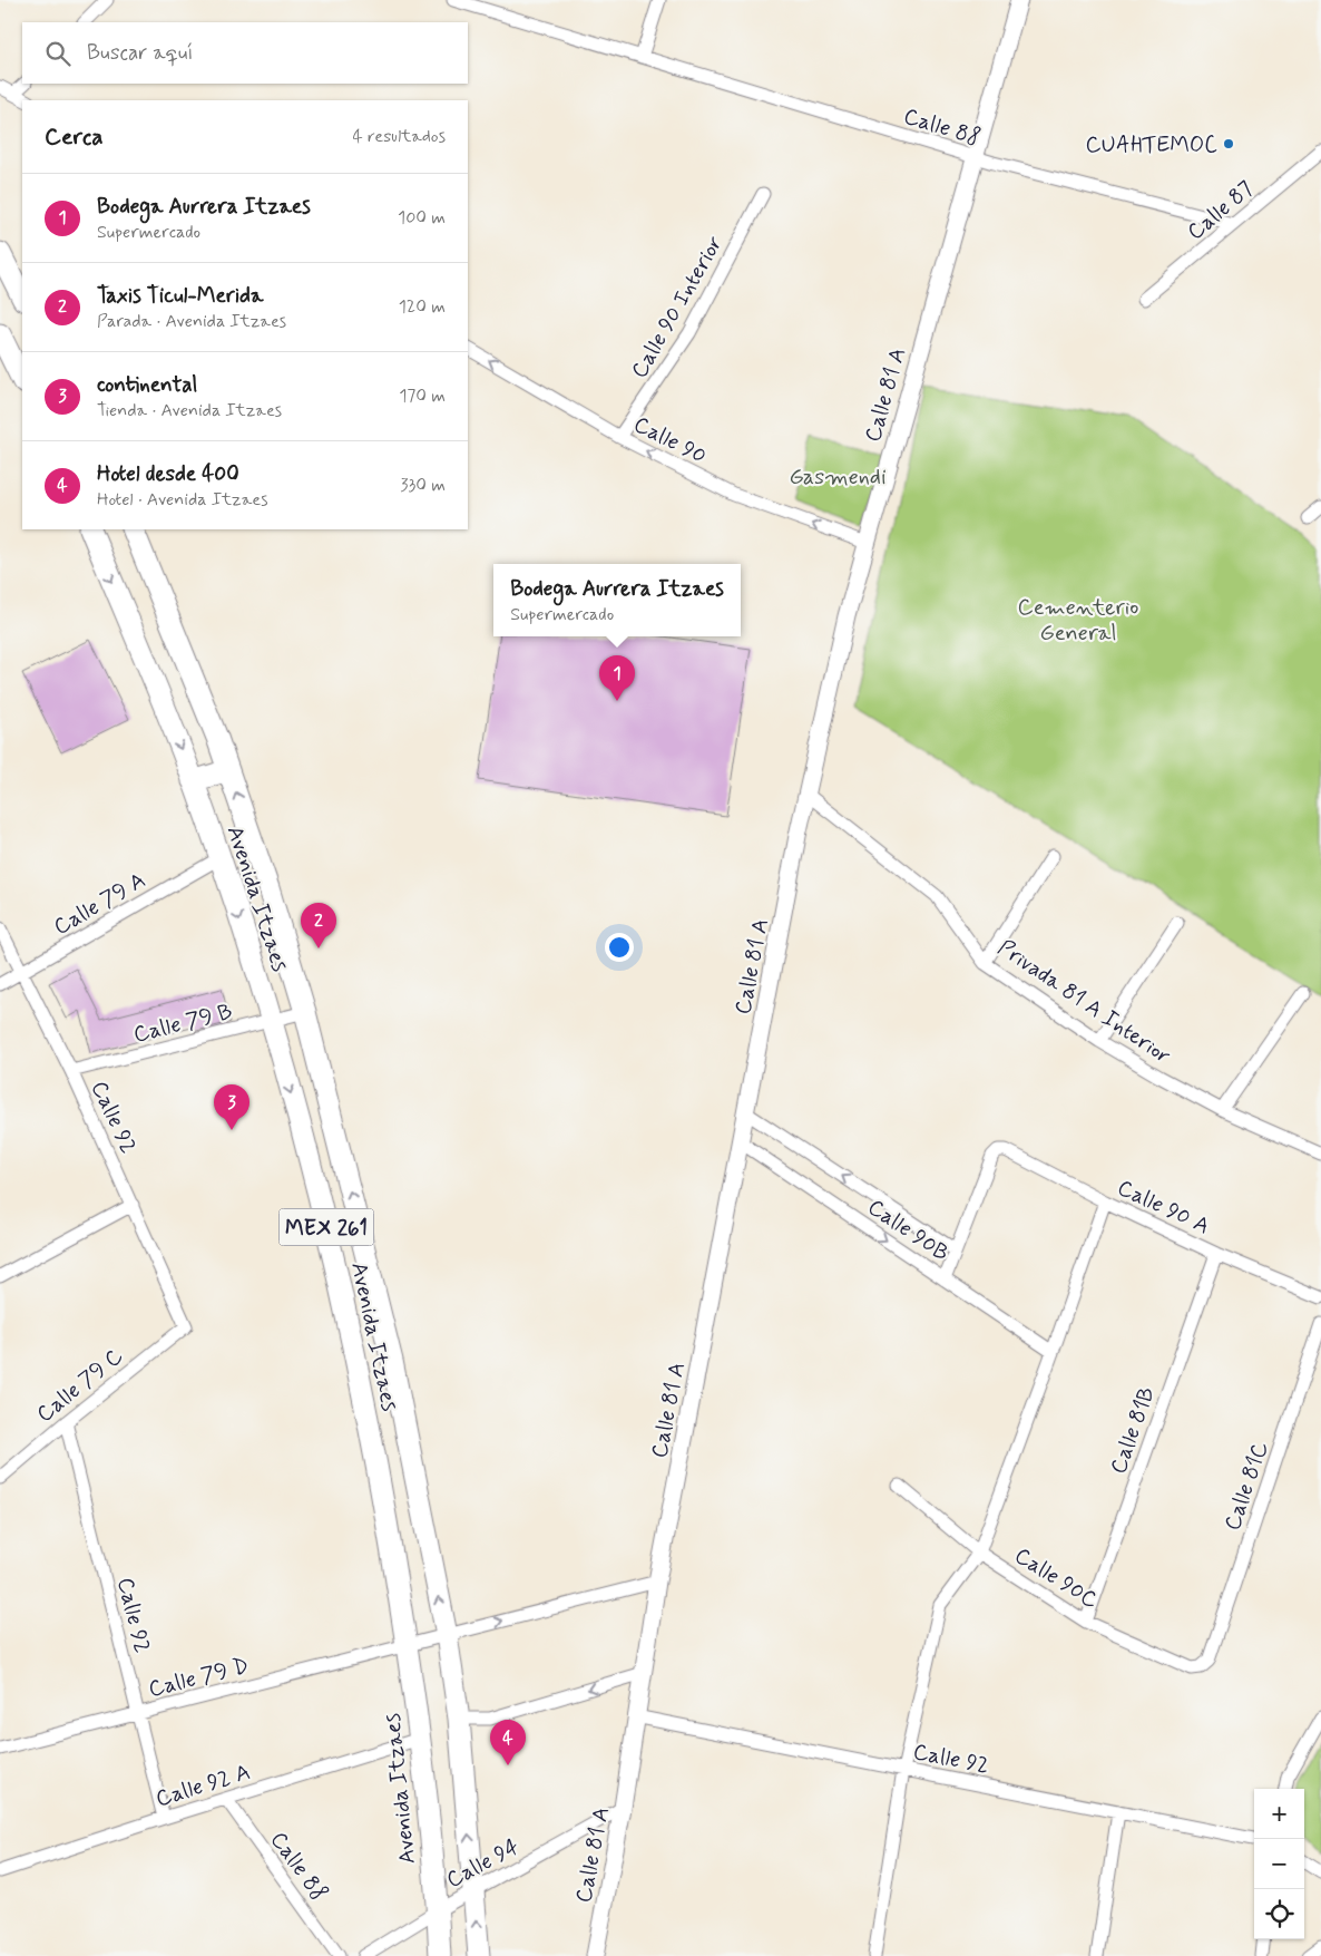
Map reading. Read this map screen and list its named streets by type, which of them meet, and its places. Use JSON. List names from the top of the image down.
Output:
{
  "streets": {
    "main road": ["Avenida Itzaes", "MEX 261"],
    "street": [
      "Calle 88",
      "Calle 87",
      "Calle 90 Interior",
      "Calle 81 A",
      "Calle 90",
      "Calle 79 A",
      "Privada 81 A Interior",
      "Calle 79 B",
      "Calle 92",
      "Calle 90 A",
      "Calle 90B",
      "Calle 79 C",
      "Calle 81B",
      "Calle 81C",
      "Calle 90C",
      "Calle 79 D",
      "Calle 92 A",
      "Calle 94"
    ]
  },
  "crossings": [
    ["Calle 88", "Calle 87"],
    ["Calle 88", "Calle 81 A"],
    ["Calle 88", "Calle 92 A"],
    ["Calle 90 Interior", "Calle 90"],
    ["Calle 81 A", "Calle 90"],
    ["Calle 81 A", "Privada 81 A Interior"],
    ["Calle 81 A", "Calle 92"],
    ["Calle 81 A", "Calle 90B"],
    ["Calle 81 A", "Calle 94"],
    ["Avenida Itzaes", "Calle 79 A"],
    ["Avenida Itzaes", "Calle 79 B"],
    ["Avenida Itzaes", "Calle 79 D"],
    ["Avenida Itzaes", "Calle 92 A"],
    ["Avenida Itzaes", "Calle 94"],
    ["Calle 79 A", "Calle 92"],
    ["Calle 79 B", "Calle 92"],
    ["Calle 92", "Calle 79 C"],
    ["Calle 92", "Calle 79 D"],
    ["Calle 92", "Calle 92 A"],
    ["Calle 90 A", "Calle 81B"],
    ["Calle 81B", "Calle 90C"],
    ["Calle 81C", "Calle 90C"]
  ],
  "one_way": ["Calle 90"],
  "parks": ["Gasmendi", "Cementerio General"],
  "places": ["CUAHTEMOC"],
  "page": {
    "search": "Buscar aquí",
    "heading": ["Cerca", "4 resultados"],
    "list": [
      {
        "mark": "1",
        "name": "Bodega Aurrera Itzaes",
        "note": "Supermercado",
        "value": "100 m"
      },
      {
        "mark": "2",
        "name": "Taxis Ticul-Merida",
        "note": "Parada · Avenida Itzaes",
        "value": "120 m"
      },
      {
        "mark": "3",
        "name": "continental",
        "note": "Tienda · Avenida Itzaes",
        "value": "170 m"
      },
      {
        "mark": "4",
        "name": "Hotel desde 400",
        "note": "Hotel · Avenida Itzaes",
        "value": "330 m"
      }
    ],
    "popup": ["Bodega Aurrera Itzaes", "Supermercado"],
    "pins": [
      "1",
      "2",
      "3",
      "4"
    ],
    "map_buttons": ["+", "−"]
  }
}
